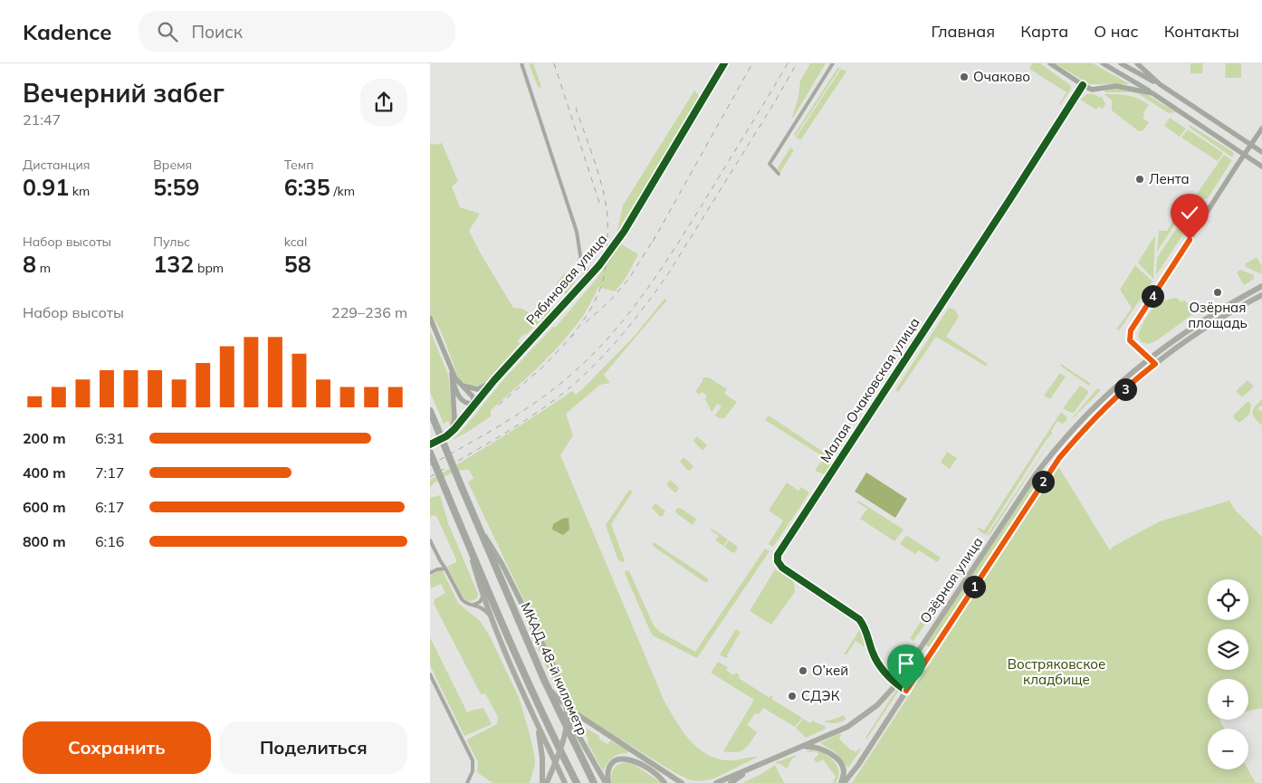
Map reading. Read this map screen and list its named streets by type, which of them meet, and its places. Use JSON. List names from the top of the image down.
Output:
{
  "streets": {
    "highway": ["МКАД, 48-й километр"],
    "main road": ["Озёрная улица"],
    "street": ["Рябиновая улица", "Малая Очаковская улица"]
  },
  "crossings": [
    ["Малая Очаковская улица", "Озёрная улица"]
  ],
  "parks": ["Востряковское кладбище"],
  "places": [
    "Очаково",
    "Лента",
    "Озёрная площадь",
    "О’кей",
    "СДЭК"
  ],
  "page": {
    "header": "Kadence",
    "search": "Поиск",
    "nav": [
      "Главная",
      "Карта",
      "О нас",
      "Контакты"
    ],
    "heading": ["Вечерний забег", "21:47"],
    "stats": [
      ["Дистанция", "0.91 km"],
      ["Время", "5:59"],
      ["Темп", "6:35 /km"],
      ["Набор высоты", "8 m"],
      ["Пульс", "132 bpm"],
      ["kcal", "58"]
    ],
    "pins": [
      "4",
      "3",
      "2",
      "1"
    ],
    "chart": ["Набор высоты", "229–236 m"],
    "list": [
      {
        "name": "200 m",
        "note": "6:31"
      },
      {
        "name": "400 m",
        "note": "7:17"
      },
      {
        "name": "600 m",
        "note": "6:17"
      },
      {
        "name": "800 m",
        "note": "6:16"
      }
    ],
    "map_buttons": ["+", "−"],
    "buttons": ["Сохранить", "Поделиться"]
  }
}
